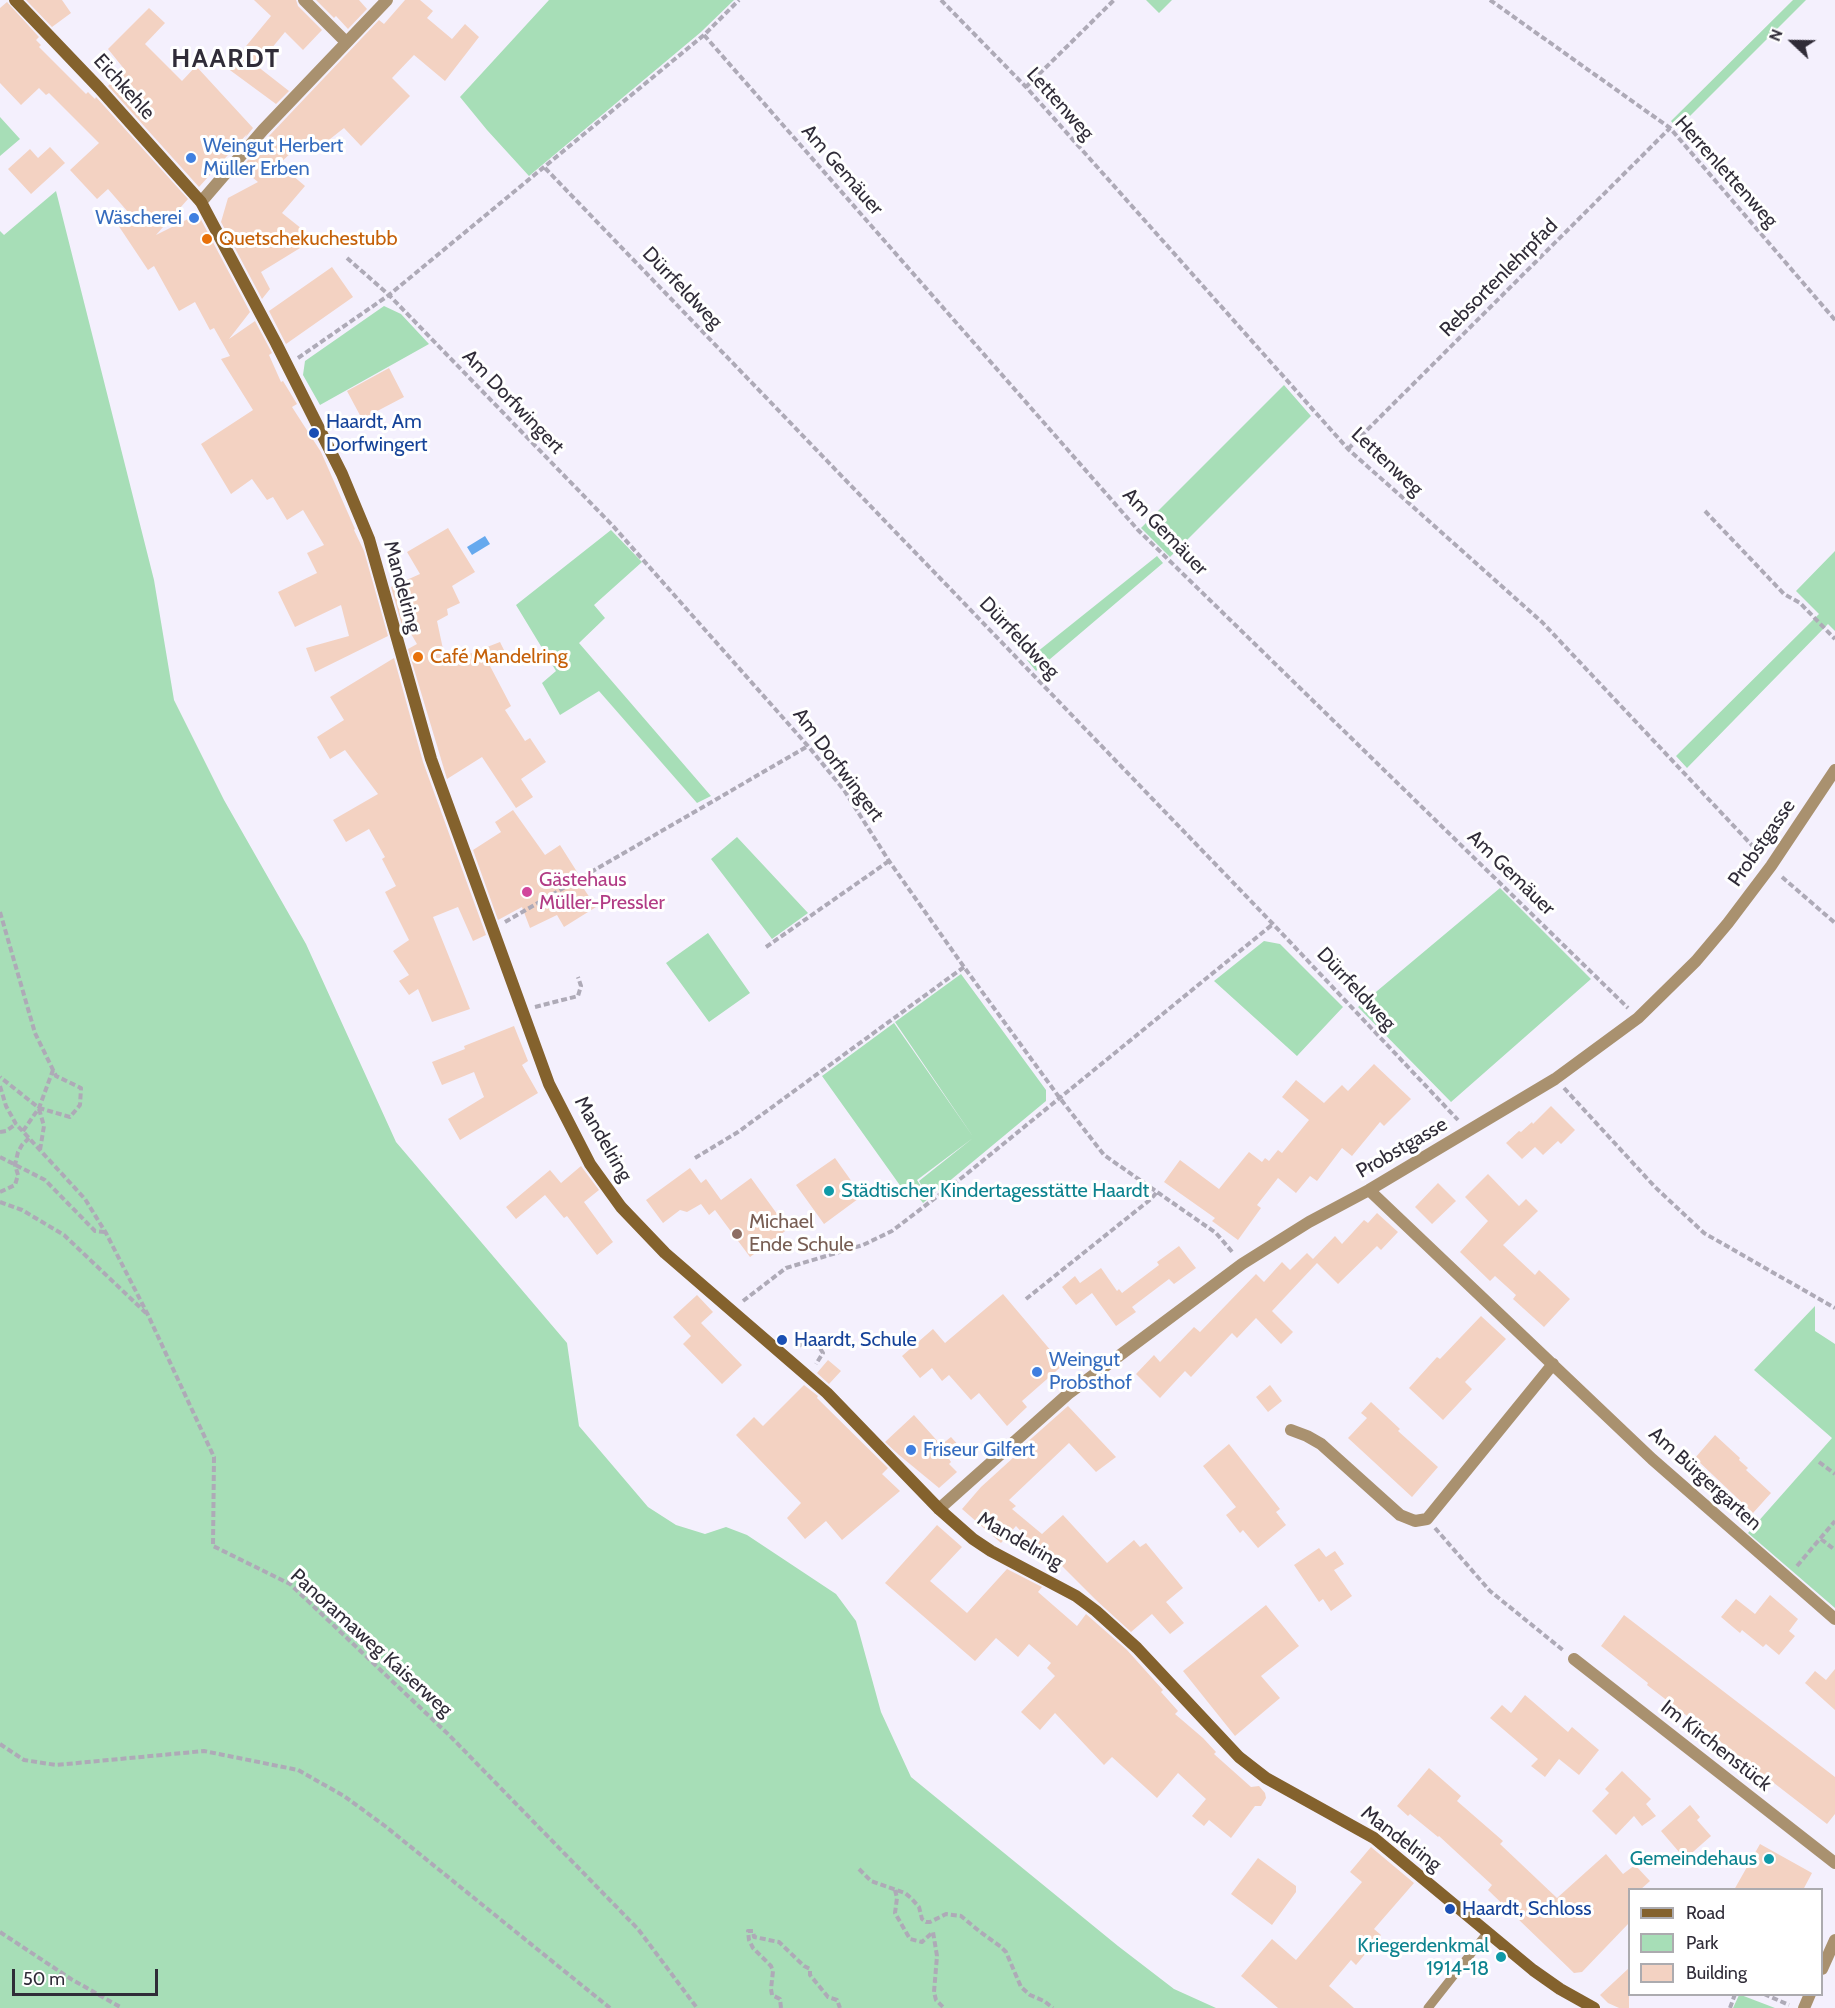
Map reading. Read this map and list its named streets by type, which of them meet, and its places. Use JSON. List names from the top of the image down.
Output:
{
  "streets": {
    "street": [
      "Eichkehle",
      "Mandelring",
      "Probstgasse",
      "Am Bürgergarten",
      "Im Kirchenstück"
    ],
    "path": [
      "Lettenweg",
      "Am Gemäuer",
      "Herrenlettenweg",
      "Rebsortenlehrpfad",
      "Dürrfeldweg",
      "Am Dorfwingert",
      "Panoramaweg Kaiserweg"
    ]
  },
  "crossings": [
    ["Eichkehle", "Mandelring"],
    ["Lettenweg", "Rebsortenlehrpfad"],
    ["Lettenweg", "Probstgasse"],
    ["Am Gemäuer", "Probstgasse"],
    ["Herrenlettenweg", "Rebsortenlehrpfad"],
    ["Dürrfeldweg", "Probstgasse"],
    ["Am Dorfwingert", "Probstgasse"],
    ["Mandelring", "Probstgasse"],
    ["Probstgasse", "Am Bürgergarten"]
  ],
  "districts": ["HAARDT"],
  "places": [
    "Weingut Herbert Müller Erben",
    "Wäscherei",
    "Quetschekuchestubb",
    "Haardt, Am Dorfwingert",
    "Café Mandelring",
    "Gästehaus Müller-Pressler",
    "Städtischer Kindertagesstätte Haardt",
    "Michael Ende Schule",
    "Haardt, Schule",
    "Weingut Probsthof",
    "Friseur Gilfert",
    "Gemeindehaus",
    "Haardt, Schloss",
    "Kriegerdenkmal 1914-18"
  ],
  "legend": ["Road", "Park", "Building"],
  "scale_bar": "50 m",
  "north": "left"
}
